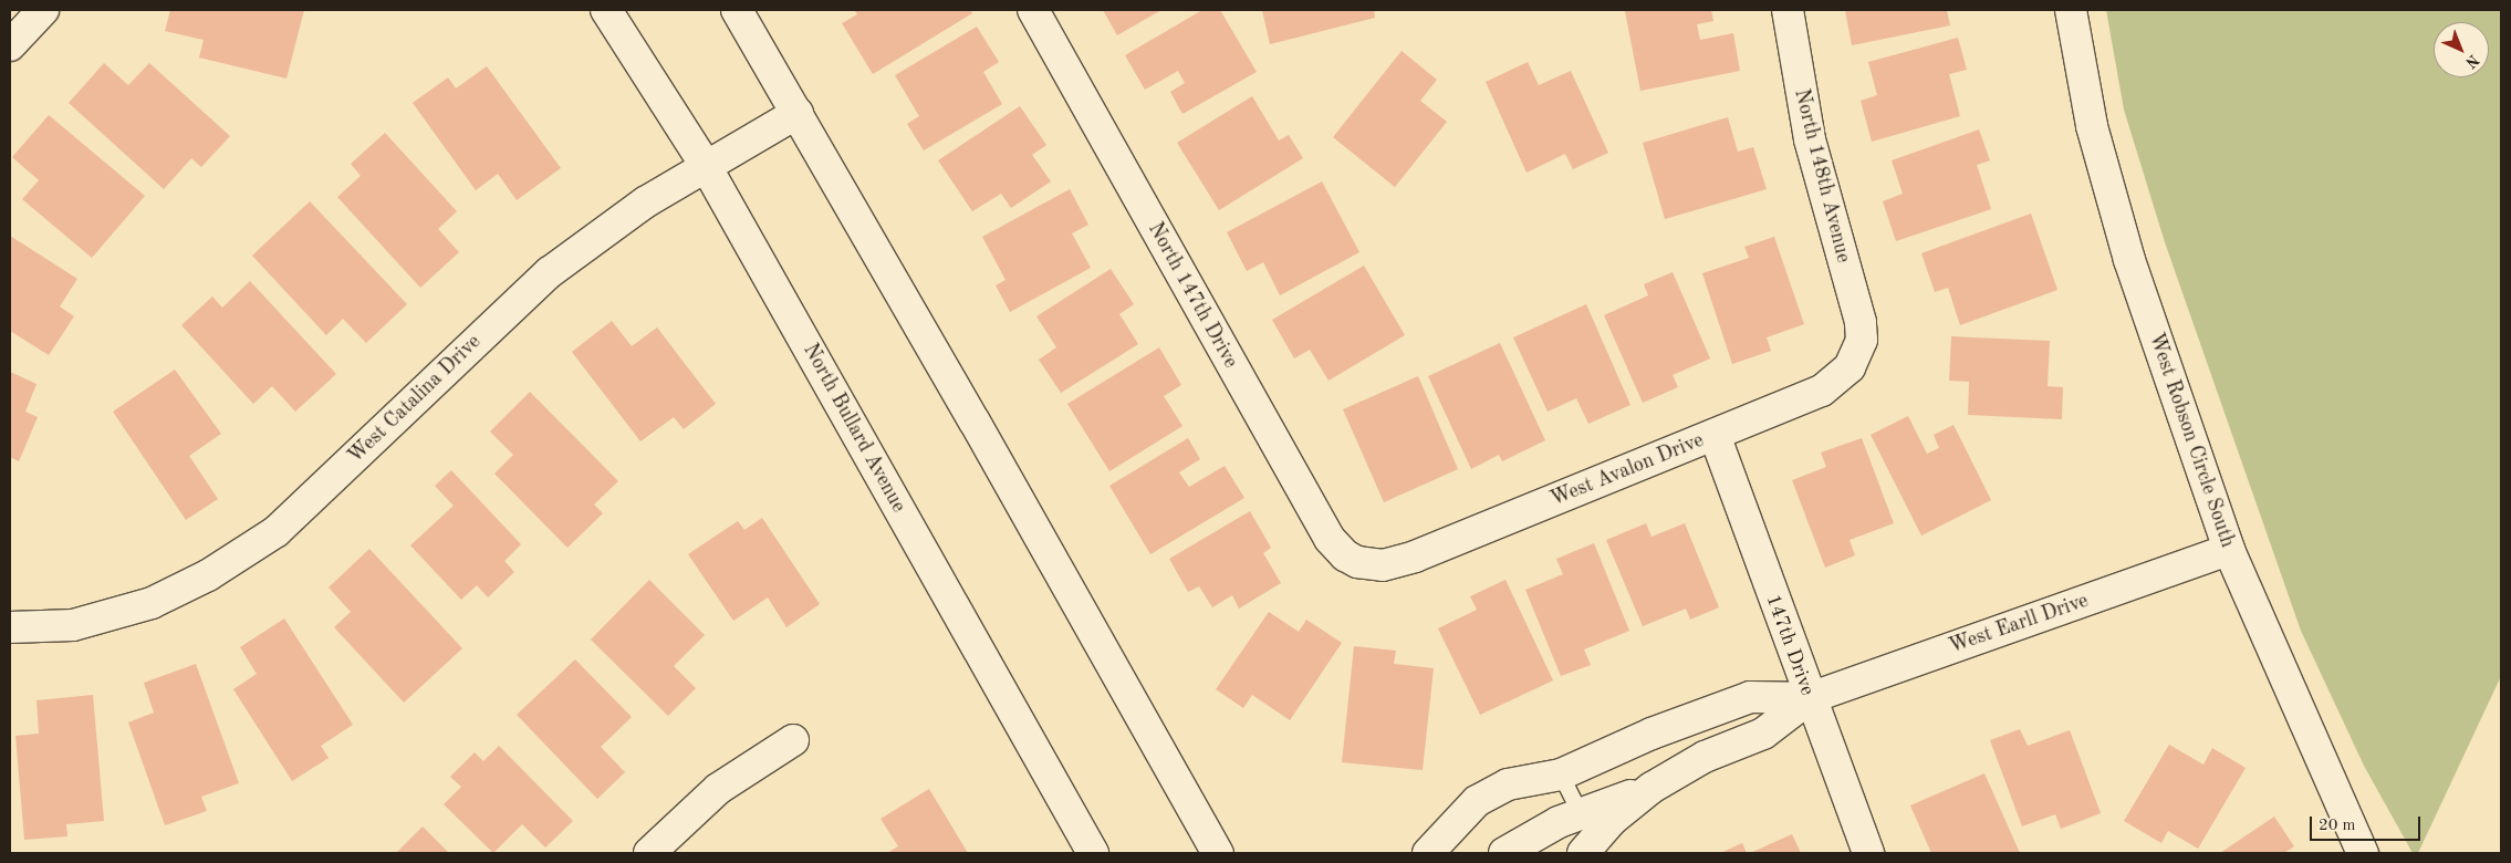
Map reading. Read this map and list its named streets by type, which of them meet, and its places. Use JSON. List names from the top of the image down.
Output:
{
  "streets": {
    "street": [
      "North 148th Avenue",
      "North 147th Drive",
      "West Catalina Drive",
      "North Bullard Avenue",
      "West Robson Circle South",
      "West Avalon Drive",
      "West Earll Drive",
      "147th Drive"
    ]
  },
  "crossings": [
    ["North 148th Avenue", "West Avalon Drive"],
    ["North 147th Drive", "West Avalon Drive"],
    ["West Catalina Drive", "North Bullard Avenue"],
    ["West Robson Circle South", "West Earll Drive"],
    ["West Avalon Drive", "147th Drive"],
    ["West Earll Drive", "147th Drive"]
  ],
  "scale_bar": "20 m",
  "north": "bottom right"
}
